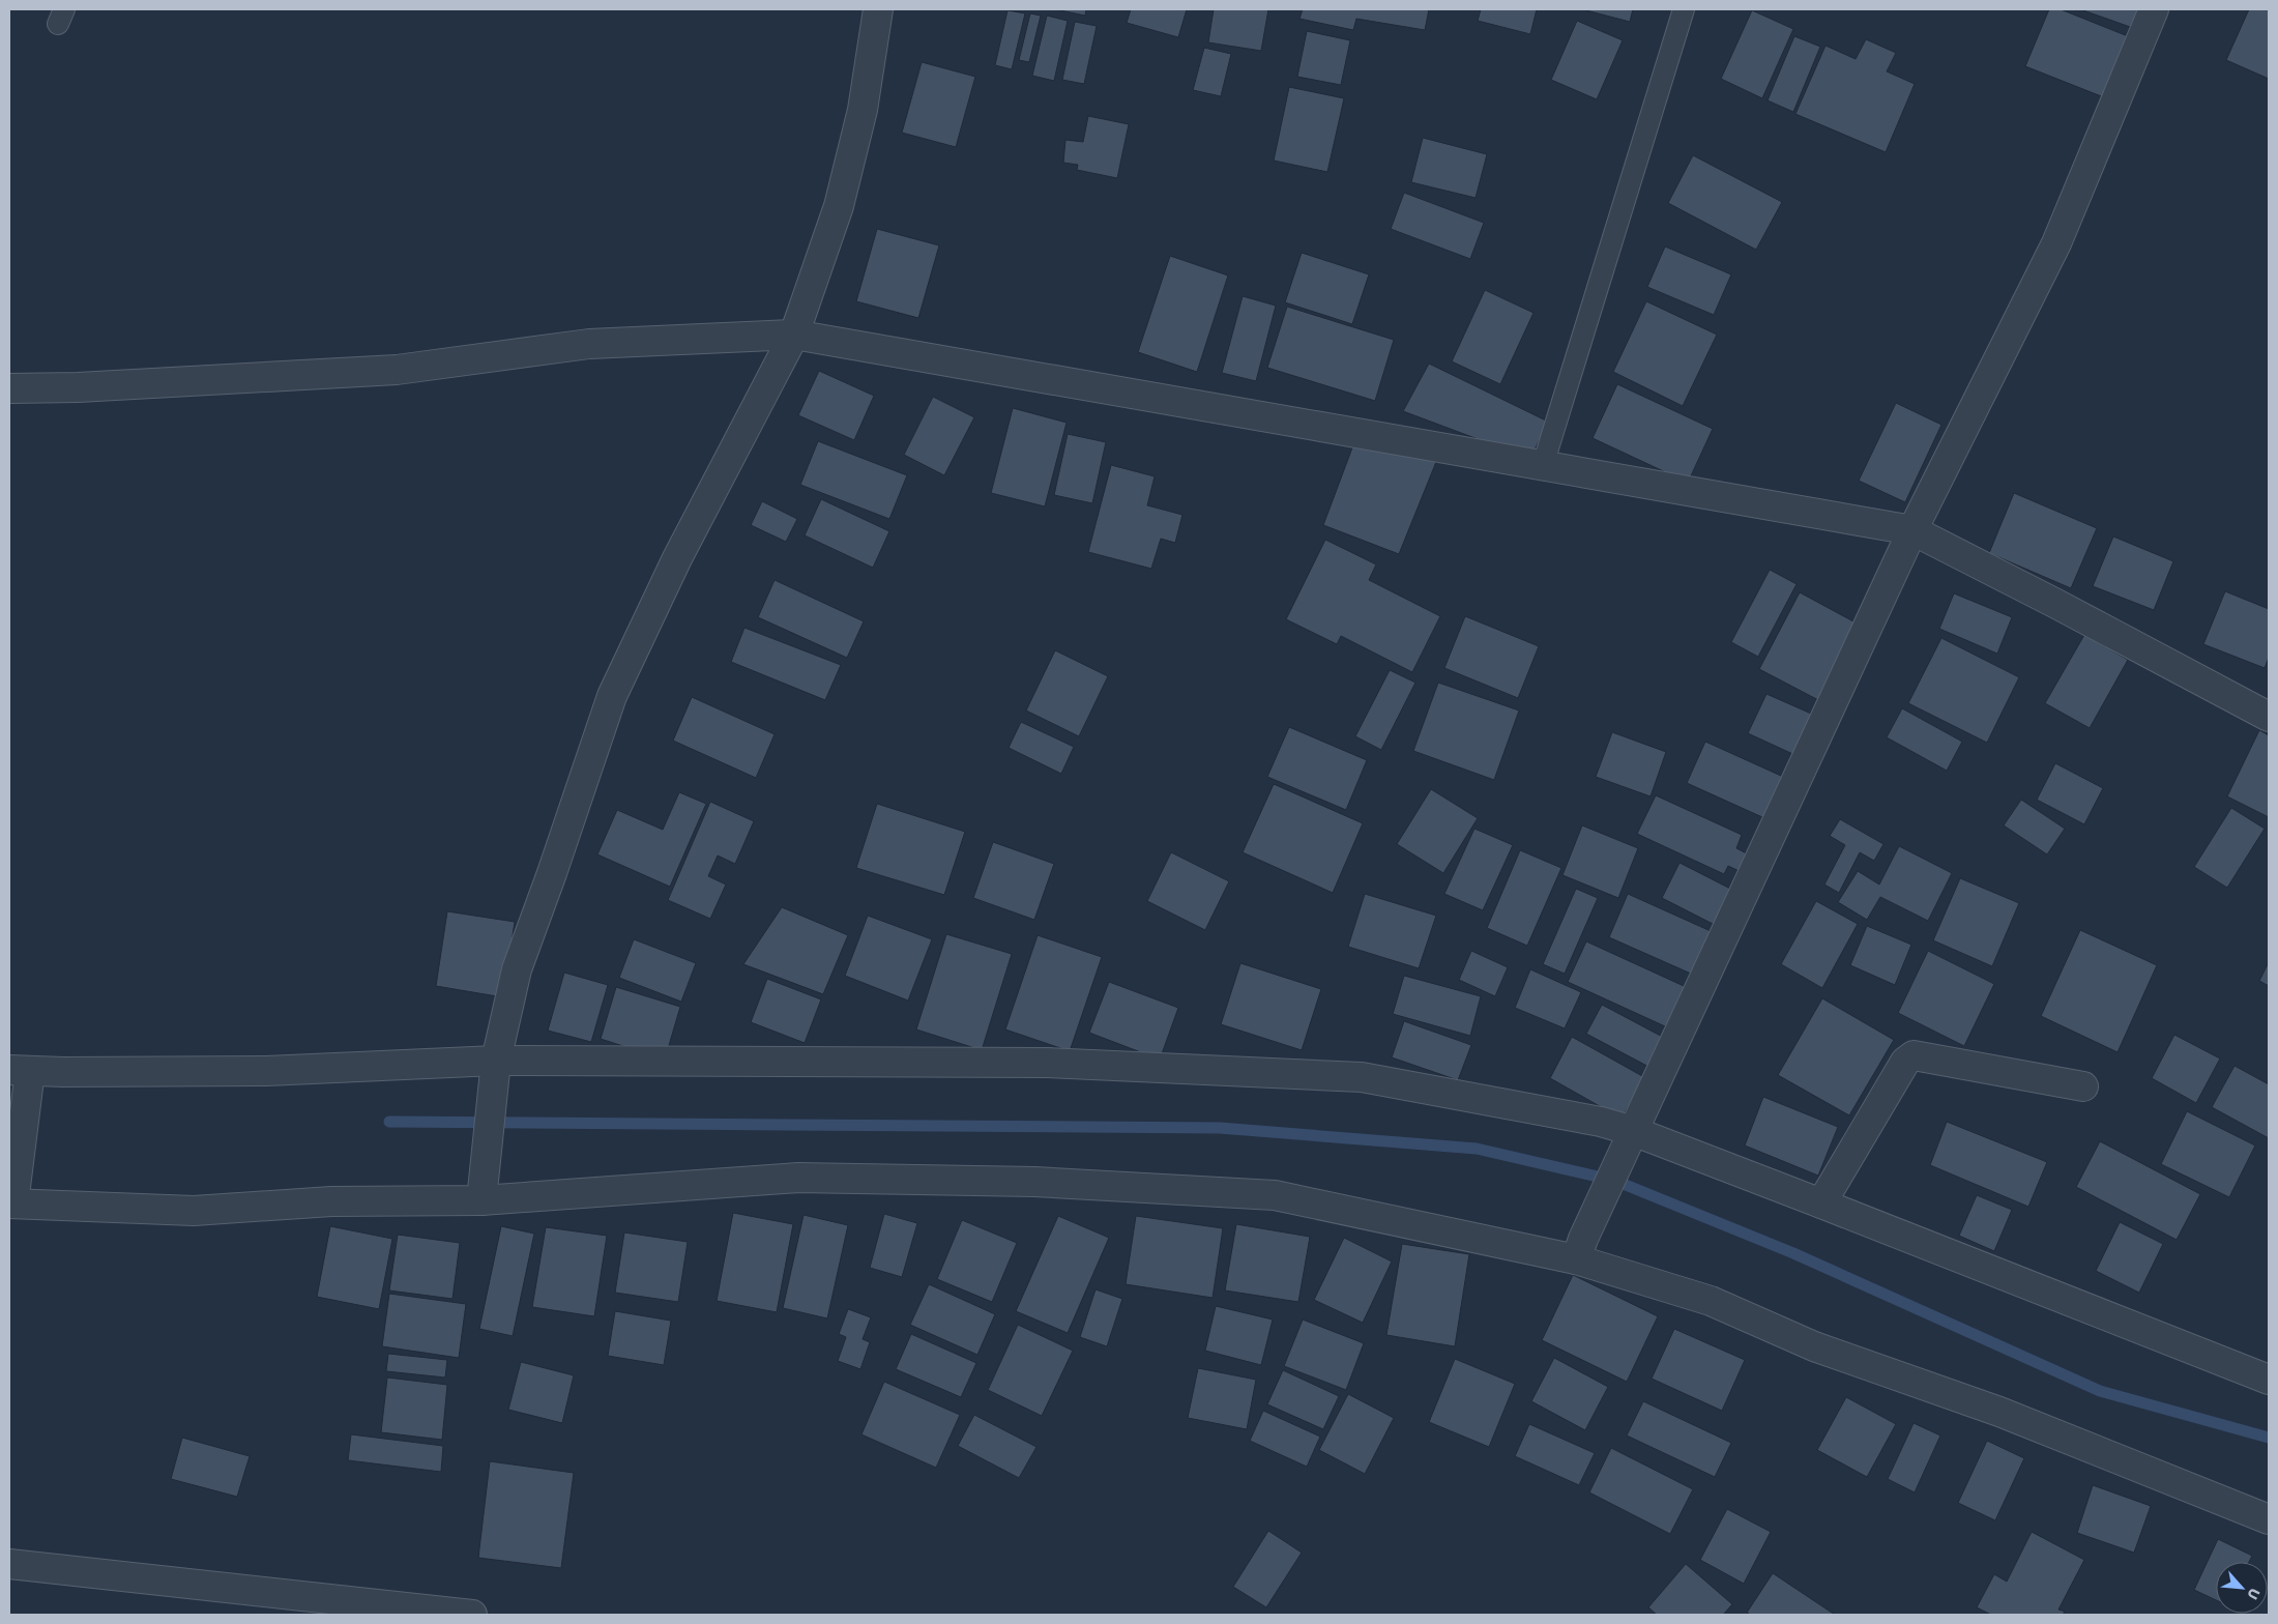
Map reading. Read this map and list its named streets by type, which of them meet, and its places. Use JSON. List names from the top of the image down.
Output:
{
  "north": "bottom right"
}
